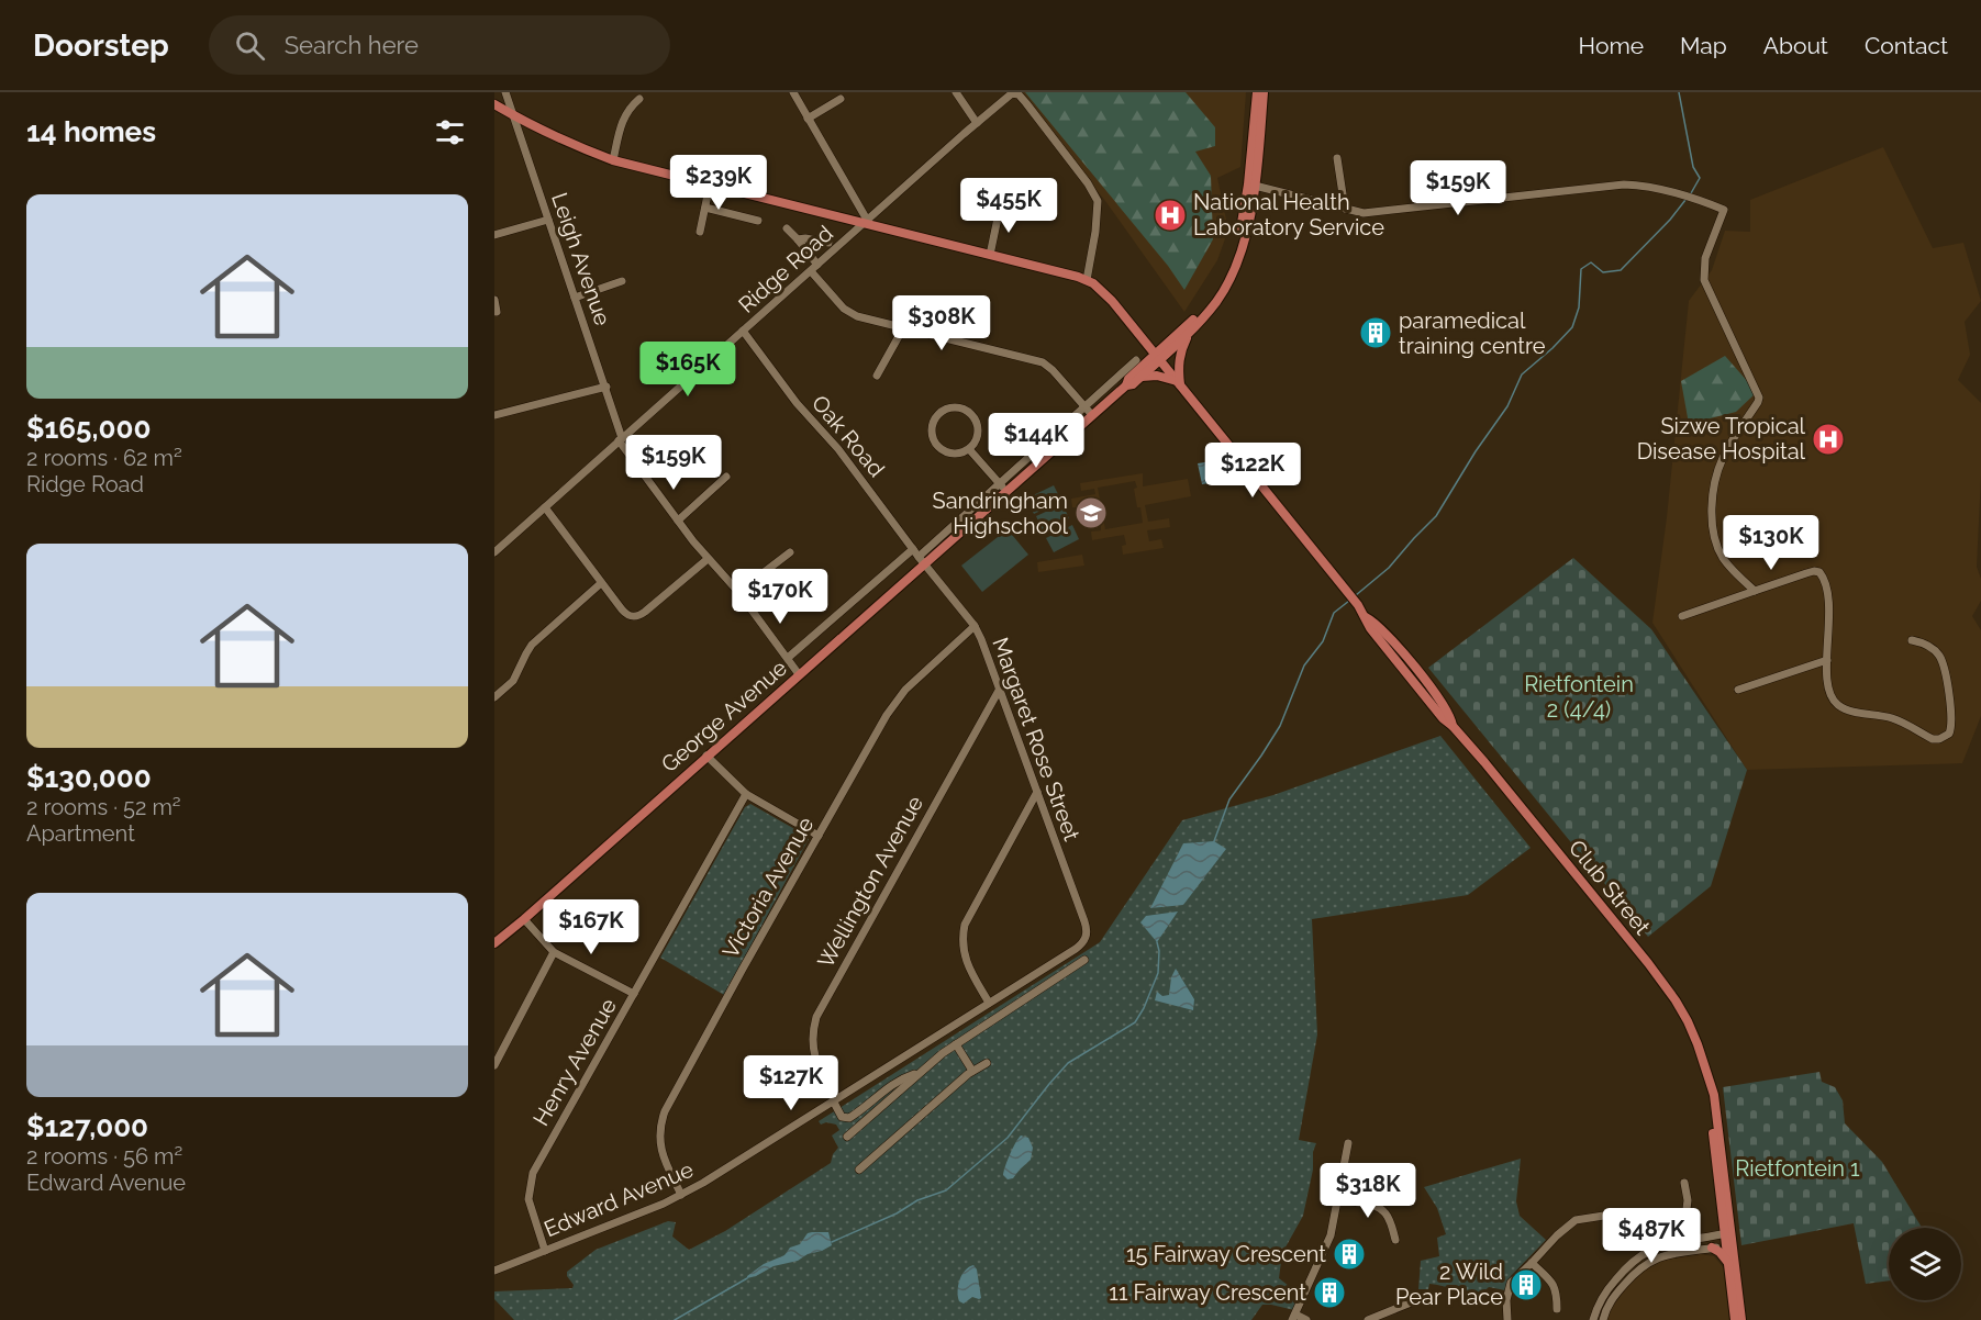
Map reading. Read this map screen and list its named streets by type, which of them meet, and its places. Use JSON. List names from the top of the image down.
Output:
{
  "streets": {
    "main road": ["George Avenue", "Club Street"],
    "street": [
      "Leigh Avenue",
      "Ridge Road",
      "Oak Road",
      "Margaret Rose Street",
      "Wellington Avenue",
      "Victoria Avenue",
      "Henry Avenue",
      "Edward Avenue"
    ]
  },
  "crossings": [
    ["Leigh Avenue", "Ridge Road"],
    ["Leigh Avenue", "George Avenue"],
    ["Ridge Road", "Oak Road"],
    ["Oak Road", "George Avenue"],
    ["Oak Road", "Margaret Rose Street"],
    ["George Avenue", "Margaret Rose Street"],
    ["George Avenue", "Club Street"],
    ["Margaret Rose Street", "Wellington Avenue"],
    ["Margaret Rose Street", "Victoria Avenue"],
    ["Margaret Rose Street", "Edward Avenue"],
    ["Wellington Avenue", "Edward Avenue"],
    ["Victoria Avenue", "Edward Avenue"],
    ["Henry Avenue", "Edward Avenue"]
  ],
  "parks": ["Rietfontein 2 (4/4)", "Rietfontein 1"],
  "places": {
    "hospital": ["National Health Laboratory Service", "Sizwe Tropical Disease Hospital"],
    "building": [
      "paramedical training centre",
      "15 Fairway Crescent",
      "2 Wild Pear Place",
      "11 Fairway Crescent"
    ],
    "school or university": ["Sandringham Highschool"]
  },
  "page": {
    "header": "Doorstep",
    "search": "Search here",
    "nav": [
      "Home",
      "Map",
      "About",
      "Contact"
    ],
    "heading": "14 homes",
    "price": [
      "$239K",
      "$159K",
      "$455K",
      "$308K",
      "$165K",
      "$144K",
      "$159K",
      "$122K",
      "$130K",
      "$170K",
      "$167K",
      "$127K",
      "$318K",
      "$487K"
    ],
    "list": [
      {
        "name": "$165,000",
        "note": "2 rooms · 62 m² · Ridge Road"
      },
      {
        "name": "$130,000",
        "note": "2 rooms · 52 m² · Apartment"
      },
      {
        "name": "$127,000",
        "note": "2 rooms · 56 m² · Edward Avenue"
      }
    ]
  }
}
